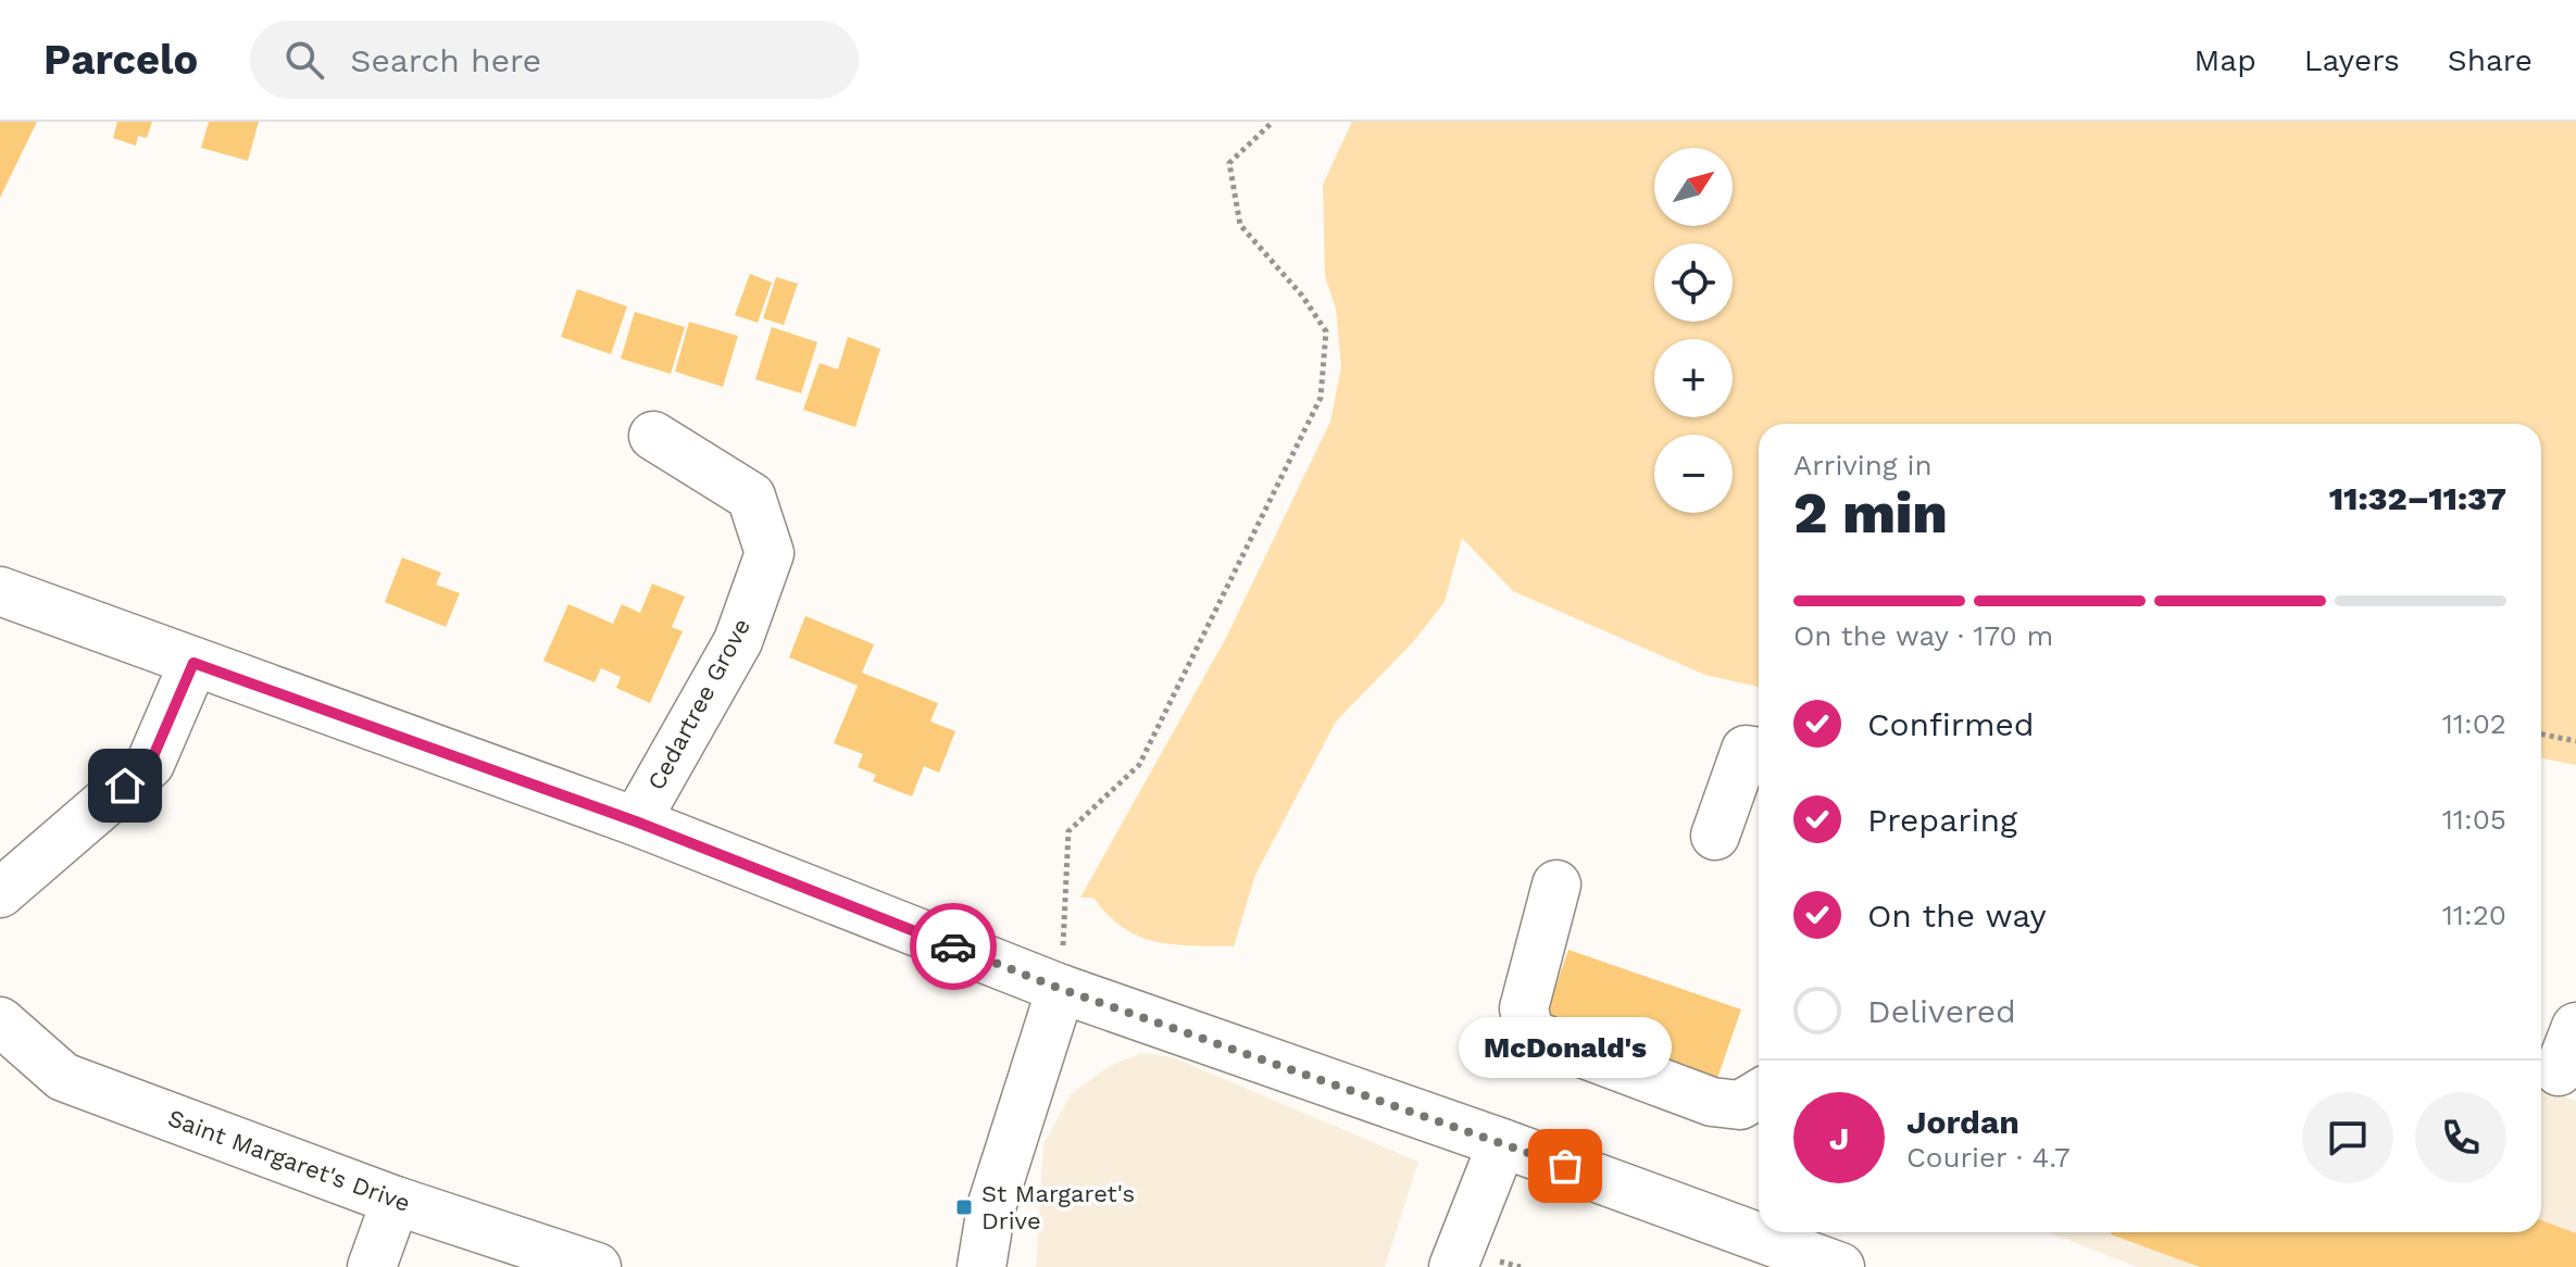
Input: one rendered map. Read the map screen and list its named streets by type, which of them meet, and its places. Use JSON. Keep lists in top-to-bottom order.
{
  "streets": {
    "main road": ["Cedartree Grove", "Saint Margaret's Drive"]
  },
  "places": {
    "other": ["McDonald's"],
    "transit": ["St Margaret's Drive"]
  },
  "north": "top right",
  "page": {
    "header": "Parcelo",
    "search": "Search here",
    "nav": ["Map", "Layers", "Share"],
    "map_buttons": ["+", "−"],
    "heading": ["2 min", "Arriving in", "11:32–11:37"],
    "panel": ["Jordan", "Courier · 4.7"],
    "bar": "On the way · 170 m",
    "list": [
      ["Confirmed", "11:02"],
      ["Preparing", "11:05"],
      ["On the way", "11:20"],
      "Delivered"
    ],
    "bubble": "McDonald's",
    "round": "J"
  }
}
